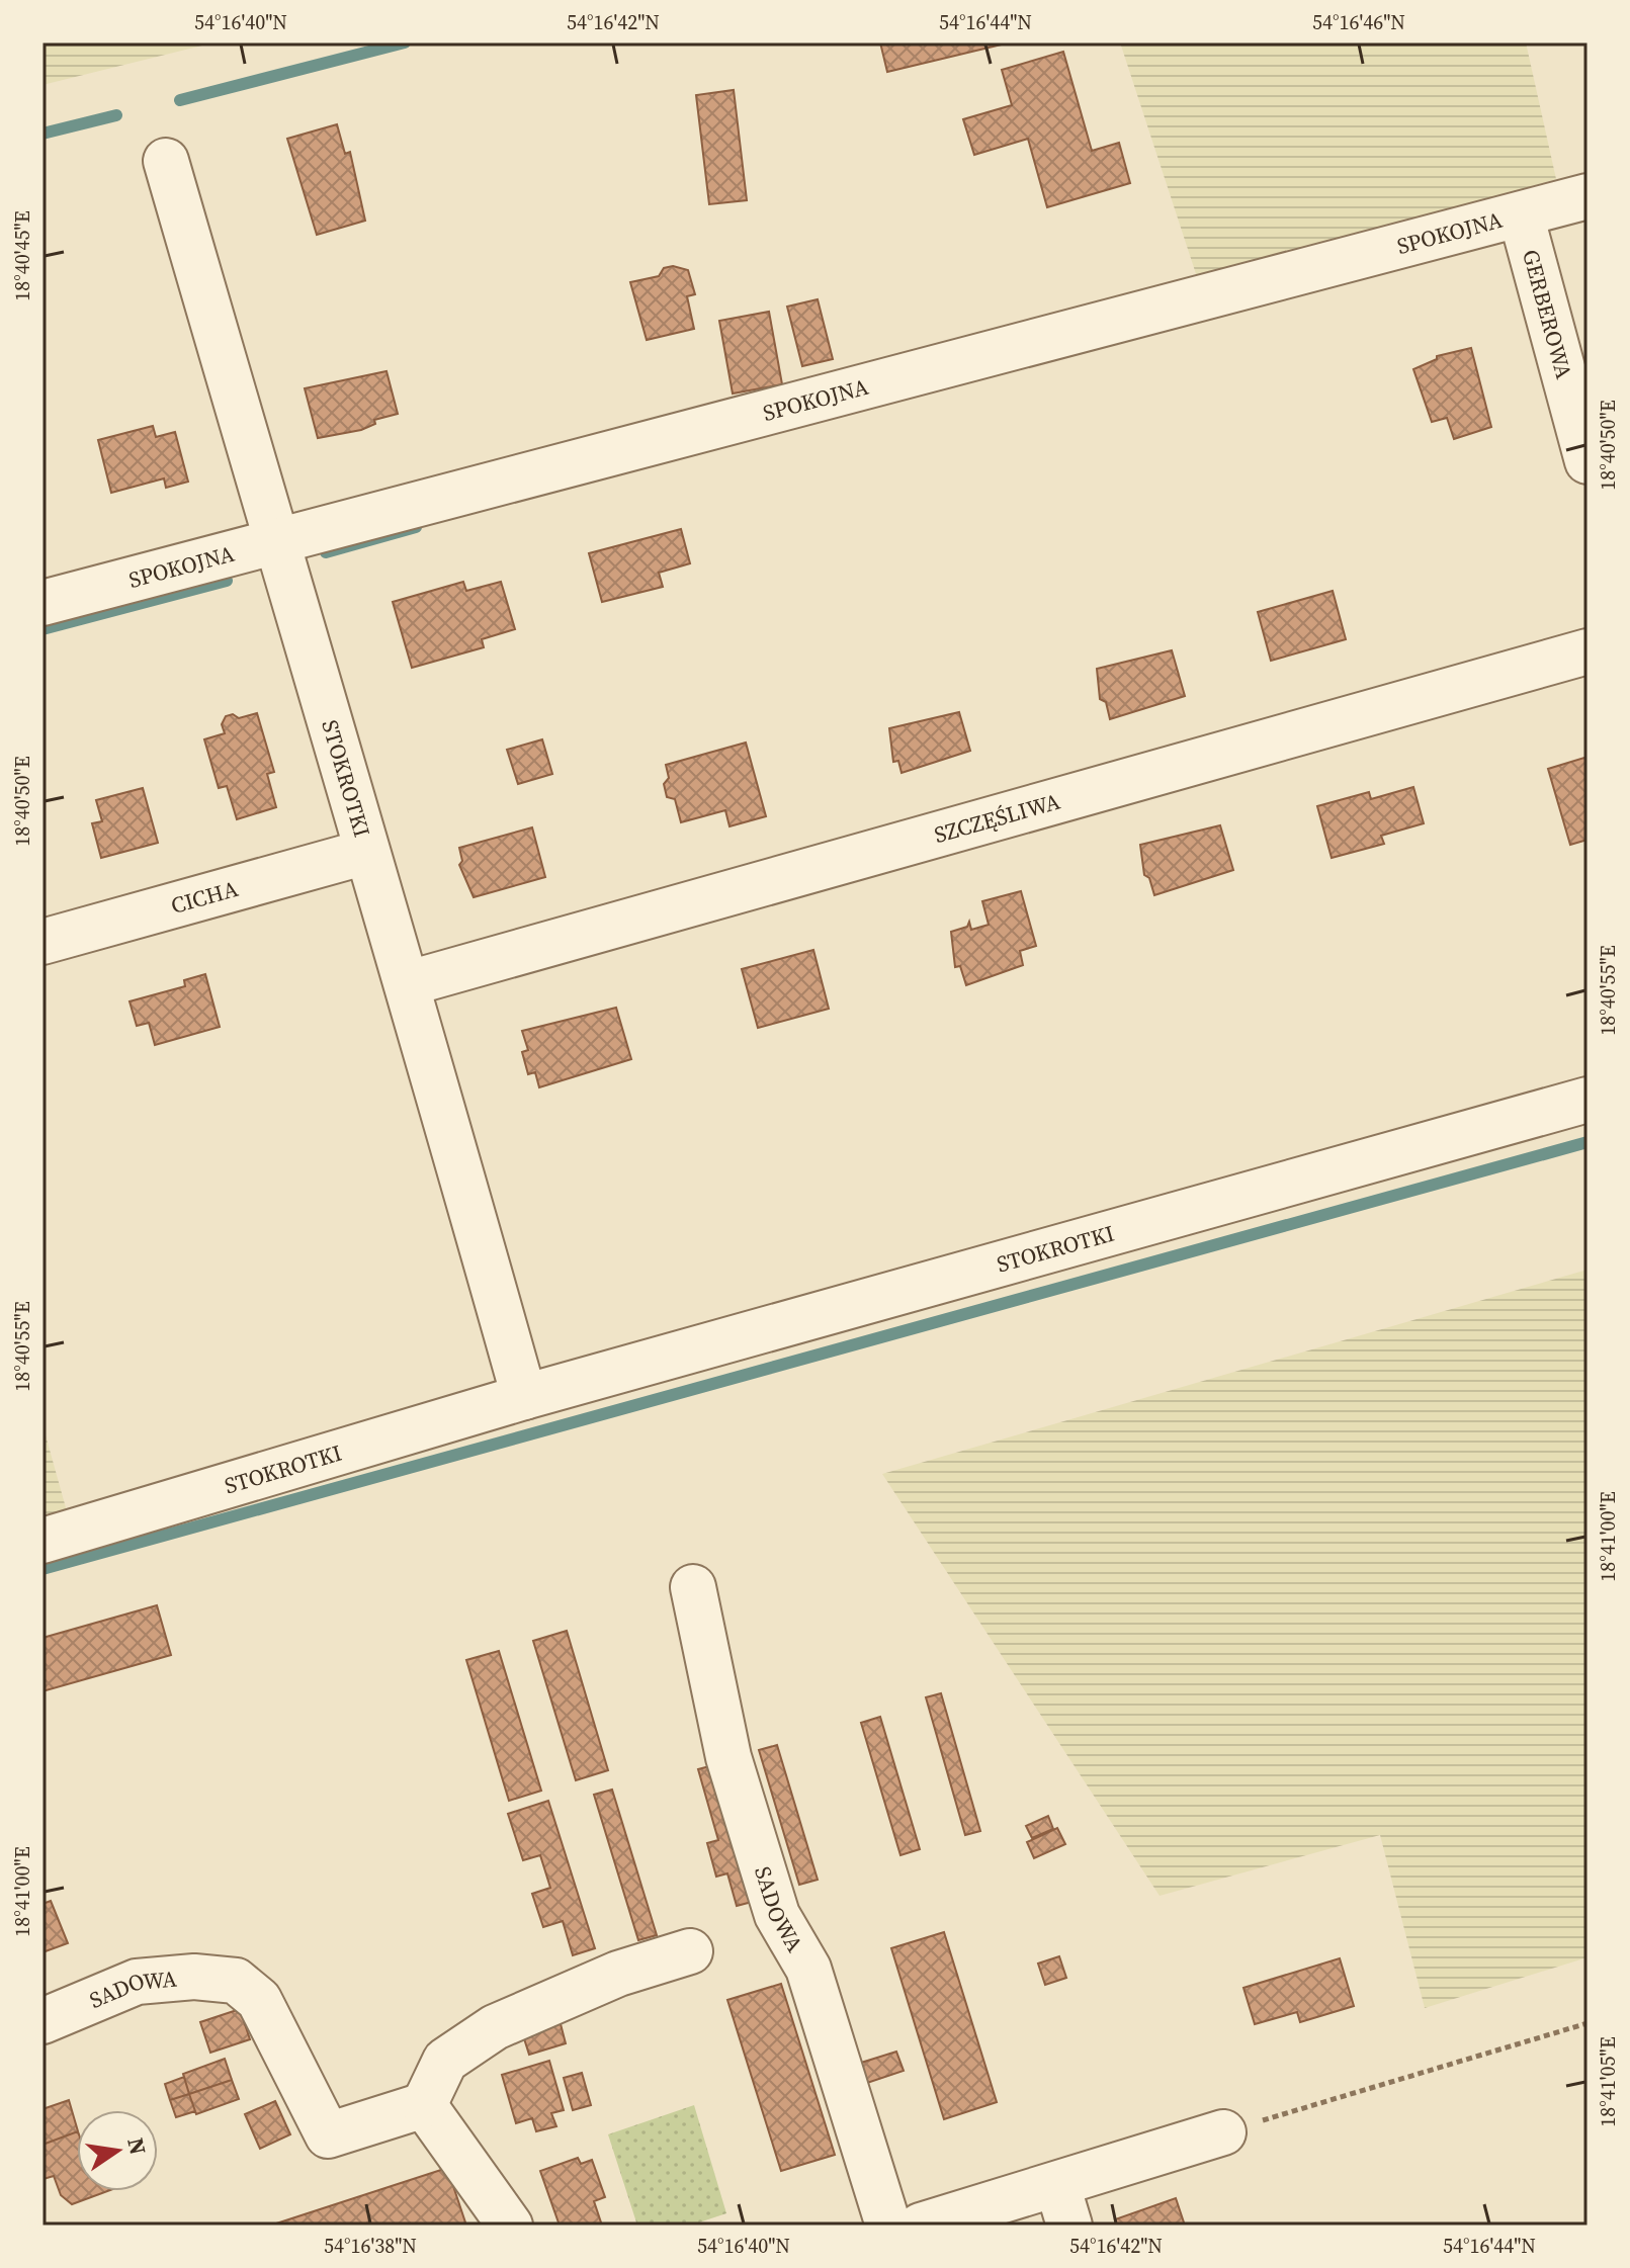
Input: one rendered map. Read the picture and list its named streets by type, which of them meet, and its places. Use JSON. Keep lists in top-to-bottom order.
{
  "streets": {
    "street": [
      "SPOKOJNA",
      "GERBEROWA",
      "STOKROTKI",
      "SZCZĘŚLIWA",
      "CICHA",
      "SADOWA"
    ]
  },
  "crossings": [
    ["SPOKOJNA", "GERBEROWA"],
    ["SPOKOJNA", "STOKROTKI"],
    ["STOKROTKI", "SZCZĘŚLIWA"],
    ["STOKROTKI", "CICHA"]
  ],
  "north": "right",
  "coordinates": [
    "54°16'40\"N",
    "54°16'42\"N",
    "54°16'44\"N",
    "54°16'46\"N",
    "18°40'45\"E",
    "18°40'50\"E",
    "18°40'55\"E",
    "18°41'00\"E",
    "18°41'05\"E",
    "54°16'38\"N"
  ]
}
